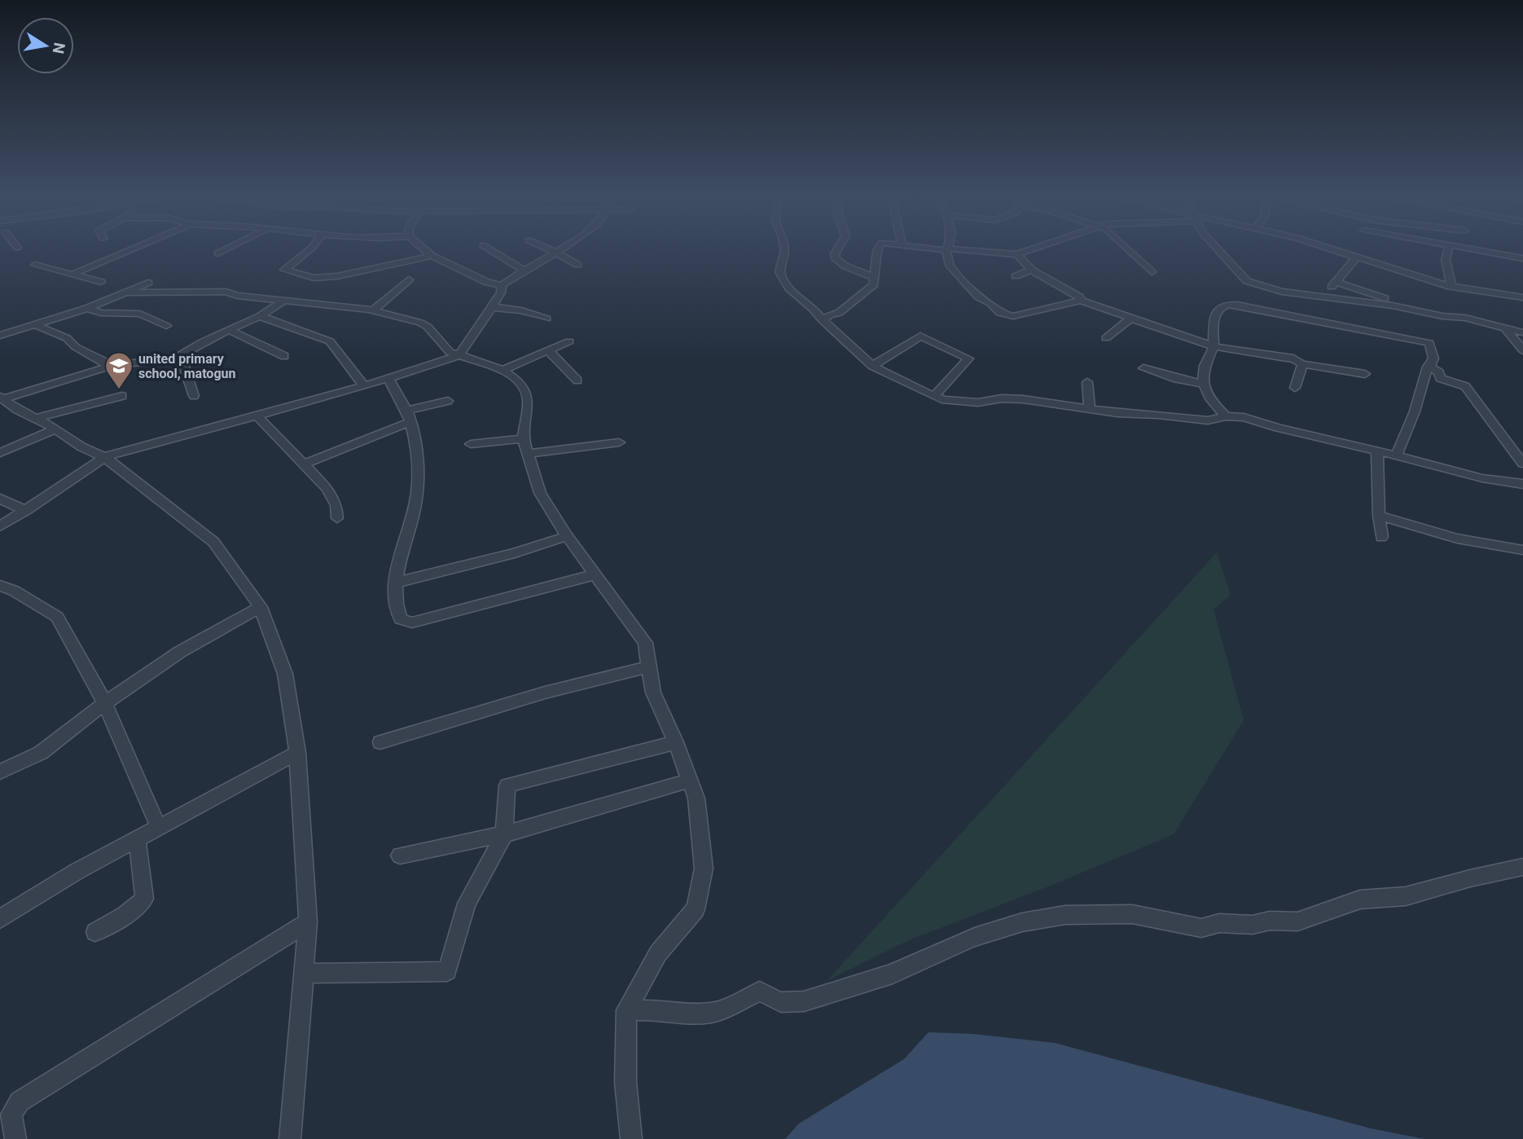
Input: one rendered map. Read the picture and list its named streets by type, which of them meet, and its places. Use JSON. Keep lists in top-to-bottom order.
{
  "places": {
    "school or university": ["united primary school, matogun"]
  },
  "north": "right"
}
